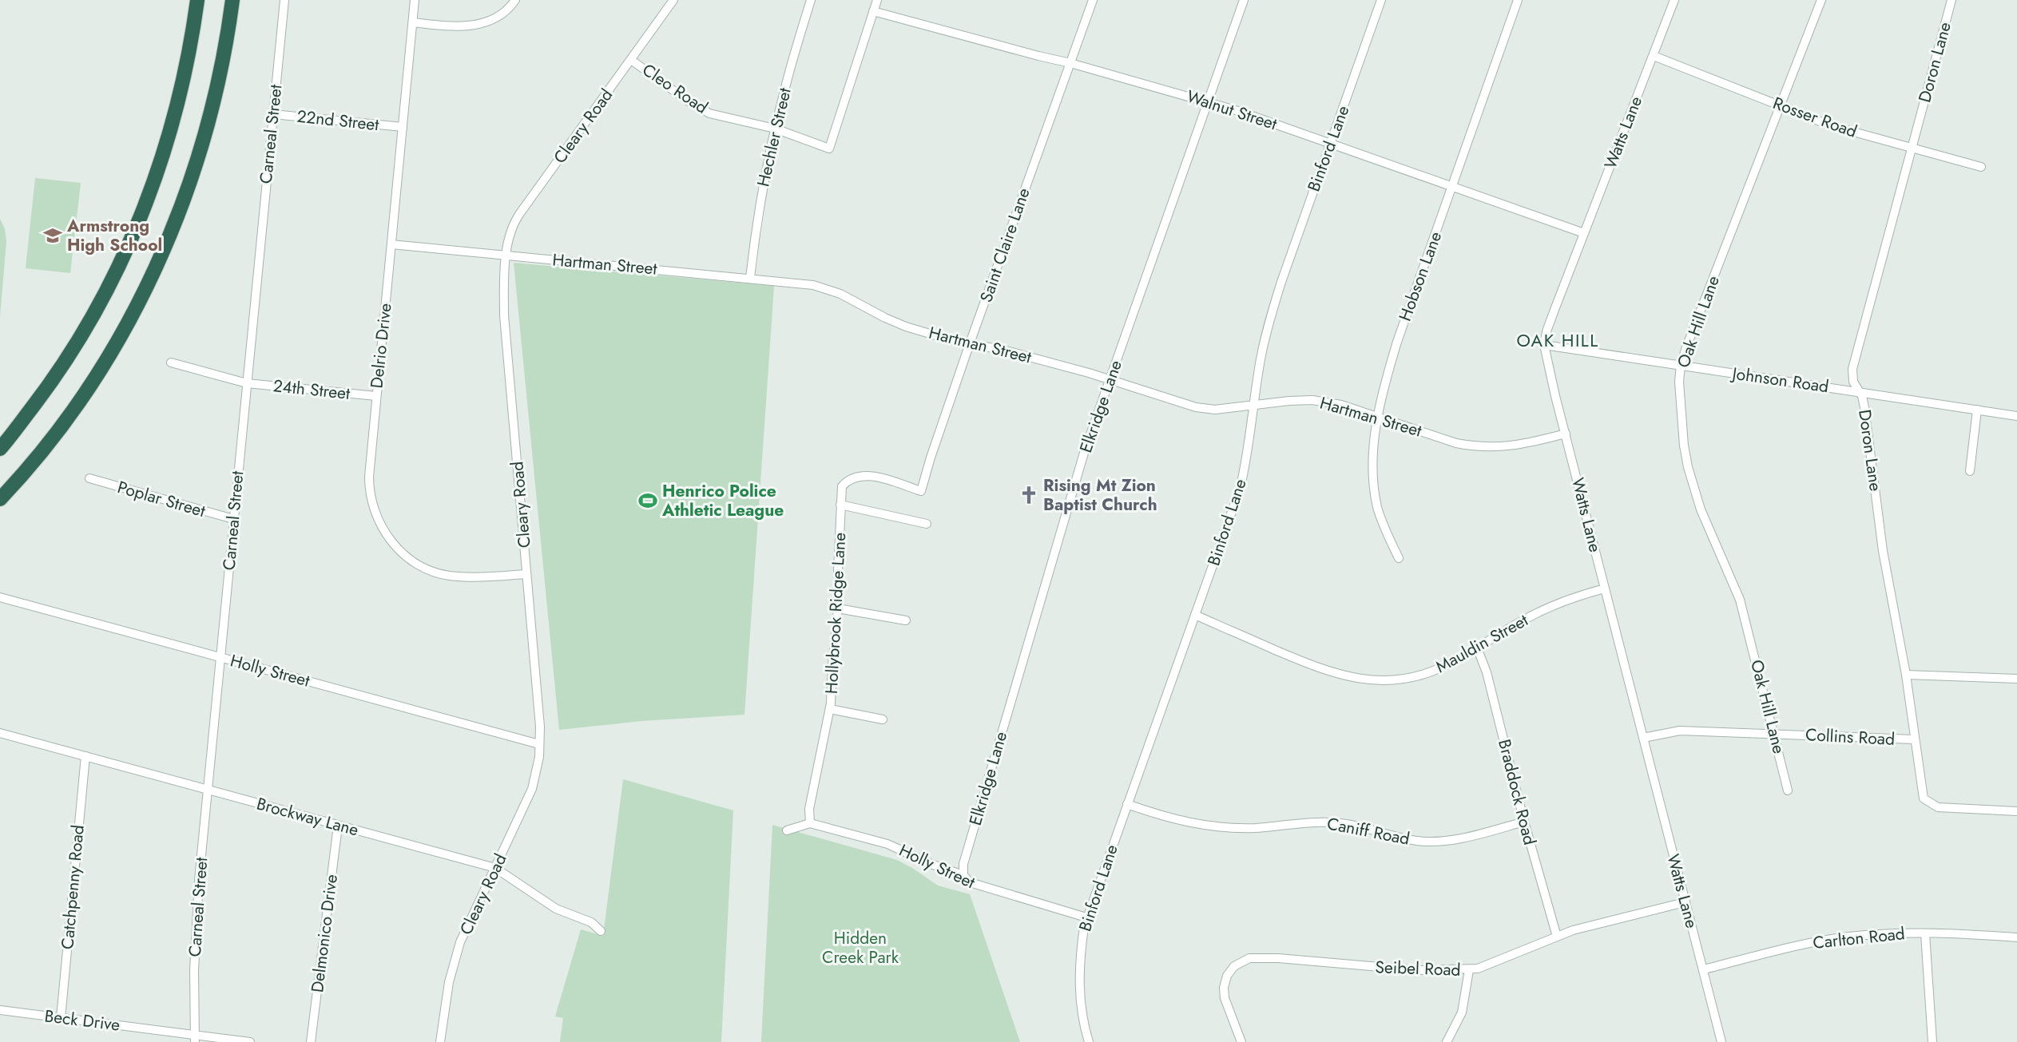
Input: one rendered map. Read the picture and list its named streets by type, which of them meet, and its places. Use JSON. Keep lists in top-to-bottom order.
{
  "streets": {
    "street": [
      "Doron Lane",
      "Cleo Road",
      "Walnut Street",
      "Rosser Road",
      "22nd Street",
      "Cleary Road",
      "Watts Lane",
      "Carneal Street",
      "Hechler Street",
      "Binford Lane",
      "Saint Claire Lane",
      "Hartman Street",
      "Hobson Lane",
      "Oak Hill Lane",
      "Delrio Drive",
      "Johnson Road",
      "24th Street",
      "Elkridge Lane",
      "Poplar Street",
      "Hollybrook Ridge Lane",
      "Mauldin Street",
      "Holly Street",
      "Collins Road",
      "Braddock Road",
      "Brockway Lane",
      "Caniff Road",
      "Catchpenny Road",
      "Delmonico Drive",
      "Carlton Road",
      "Seibel Road",
      "Beck Drive"
    ]
  },
  "crossings": [
    ["Doron Lane", "Rosser Road"],
    ["Doron Lane", "Johnson Road"],
    ["Doron Lane", "Collins Road"],
    ["Cleo Road", "Walnut Street"],
    ["Cleo Road", "Cleary Road"],
    ["Cleo Road", "Hechler Street"],
    ["Walnut Street", "Watts Lane"],
    ["Walnut Street", "Binford Lane"],
    ["Walnut Street", "Saint Claire Lane"],
    ["Walnut Street", "Hobson Lane"],
    ["Walnut Street", "Elkridge Lane"],
    ["Rosser Road", "Watts Lane"],
    ["Rosser Road", "Oak Hill Lane"],
    ["22nd Street", "Carneal Street"],
    ["22nd Street", "Delrio Drive"],
    ["Cleary Road", "Hartman Street"],
    ["Cleary Road", "Delrio Drive"],
    ["Cleary Road", "Holly Street"],
    ["Cleary Road", "Brockway Lane"],
    ["Watts Lane", "Hartman Street"],
    ["Watts Lane", "Johnson Road"],
    ["Watts Lane", "Mauldin Street"],
    ["Watts Lane", "Collins Road"],
    ["Watts Lane", "Carlton Road"],
    ["Watts Lane", "Seibel Road"],
    ["Carneal Street", "24th Street"],
    ["Carneal Street", "Poplar Street"],
    ["Carneal Street", "Holly Street"],
    ["Carneal Street", "Brockway Lane"],
    ["Carneal Street", "Beck Drive"],
    ["Hechler Street", "Hartman Street"],
    ["Binford Lane", "Hartman Street"],
    ["Binford Lane", "Mauldin Street"],
    ["Binford Lane", "Holly Street"],
    ["Binford Lane", "Caniff Road"],
    ["Saint Claire Lane", "Hartman Street"],
    ["Saint Claire Lane", "Hollybrook Ridge Lane"],
    ["Hartman Street", "Hobson Lane"],
    ["Hartman Street", "Delrio Drive"],
    ["Hartman Street", "Elkridge Lane"],
    ["Oak Hill Lane", "Johnson Road"],
    ["Oak Hill Lane", "Collins Road"],
    ["Delrio Drive", "24th Street"],
    ["Elkridge Lane", "Holly Street"],
    ["Hollybrook Ridge Lane", "Holly Street"],
    ["Mauldin Street", "Braddock Road"],
    ["Braddock Road", "Caniff Road"],
    ["Braddock Road", "Seibel Road"],
    ["Brockway Lane", "Catchpenny Road"],
    ["Brockway Lane", "Delmonico Drive"],
    ["Catchpenny Road", "Beck Drive"]
  ],
  "districts": ["OAK HILL"],
  "parks": ["Hidden Creek Park"],
  "places": {
    "school or university": ["Armstrong High School"],
    "church": ["Rising Mt Zion Baptist Church"],
    "sports": ["Henrico Police Athletic League"]
  }
}
